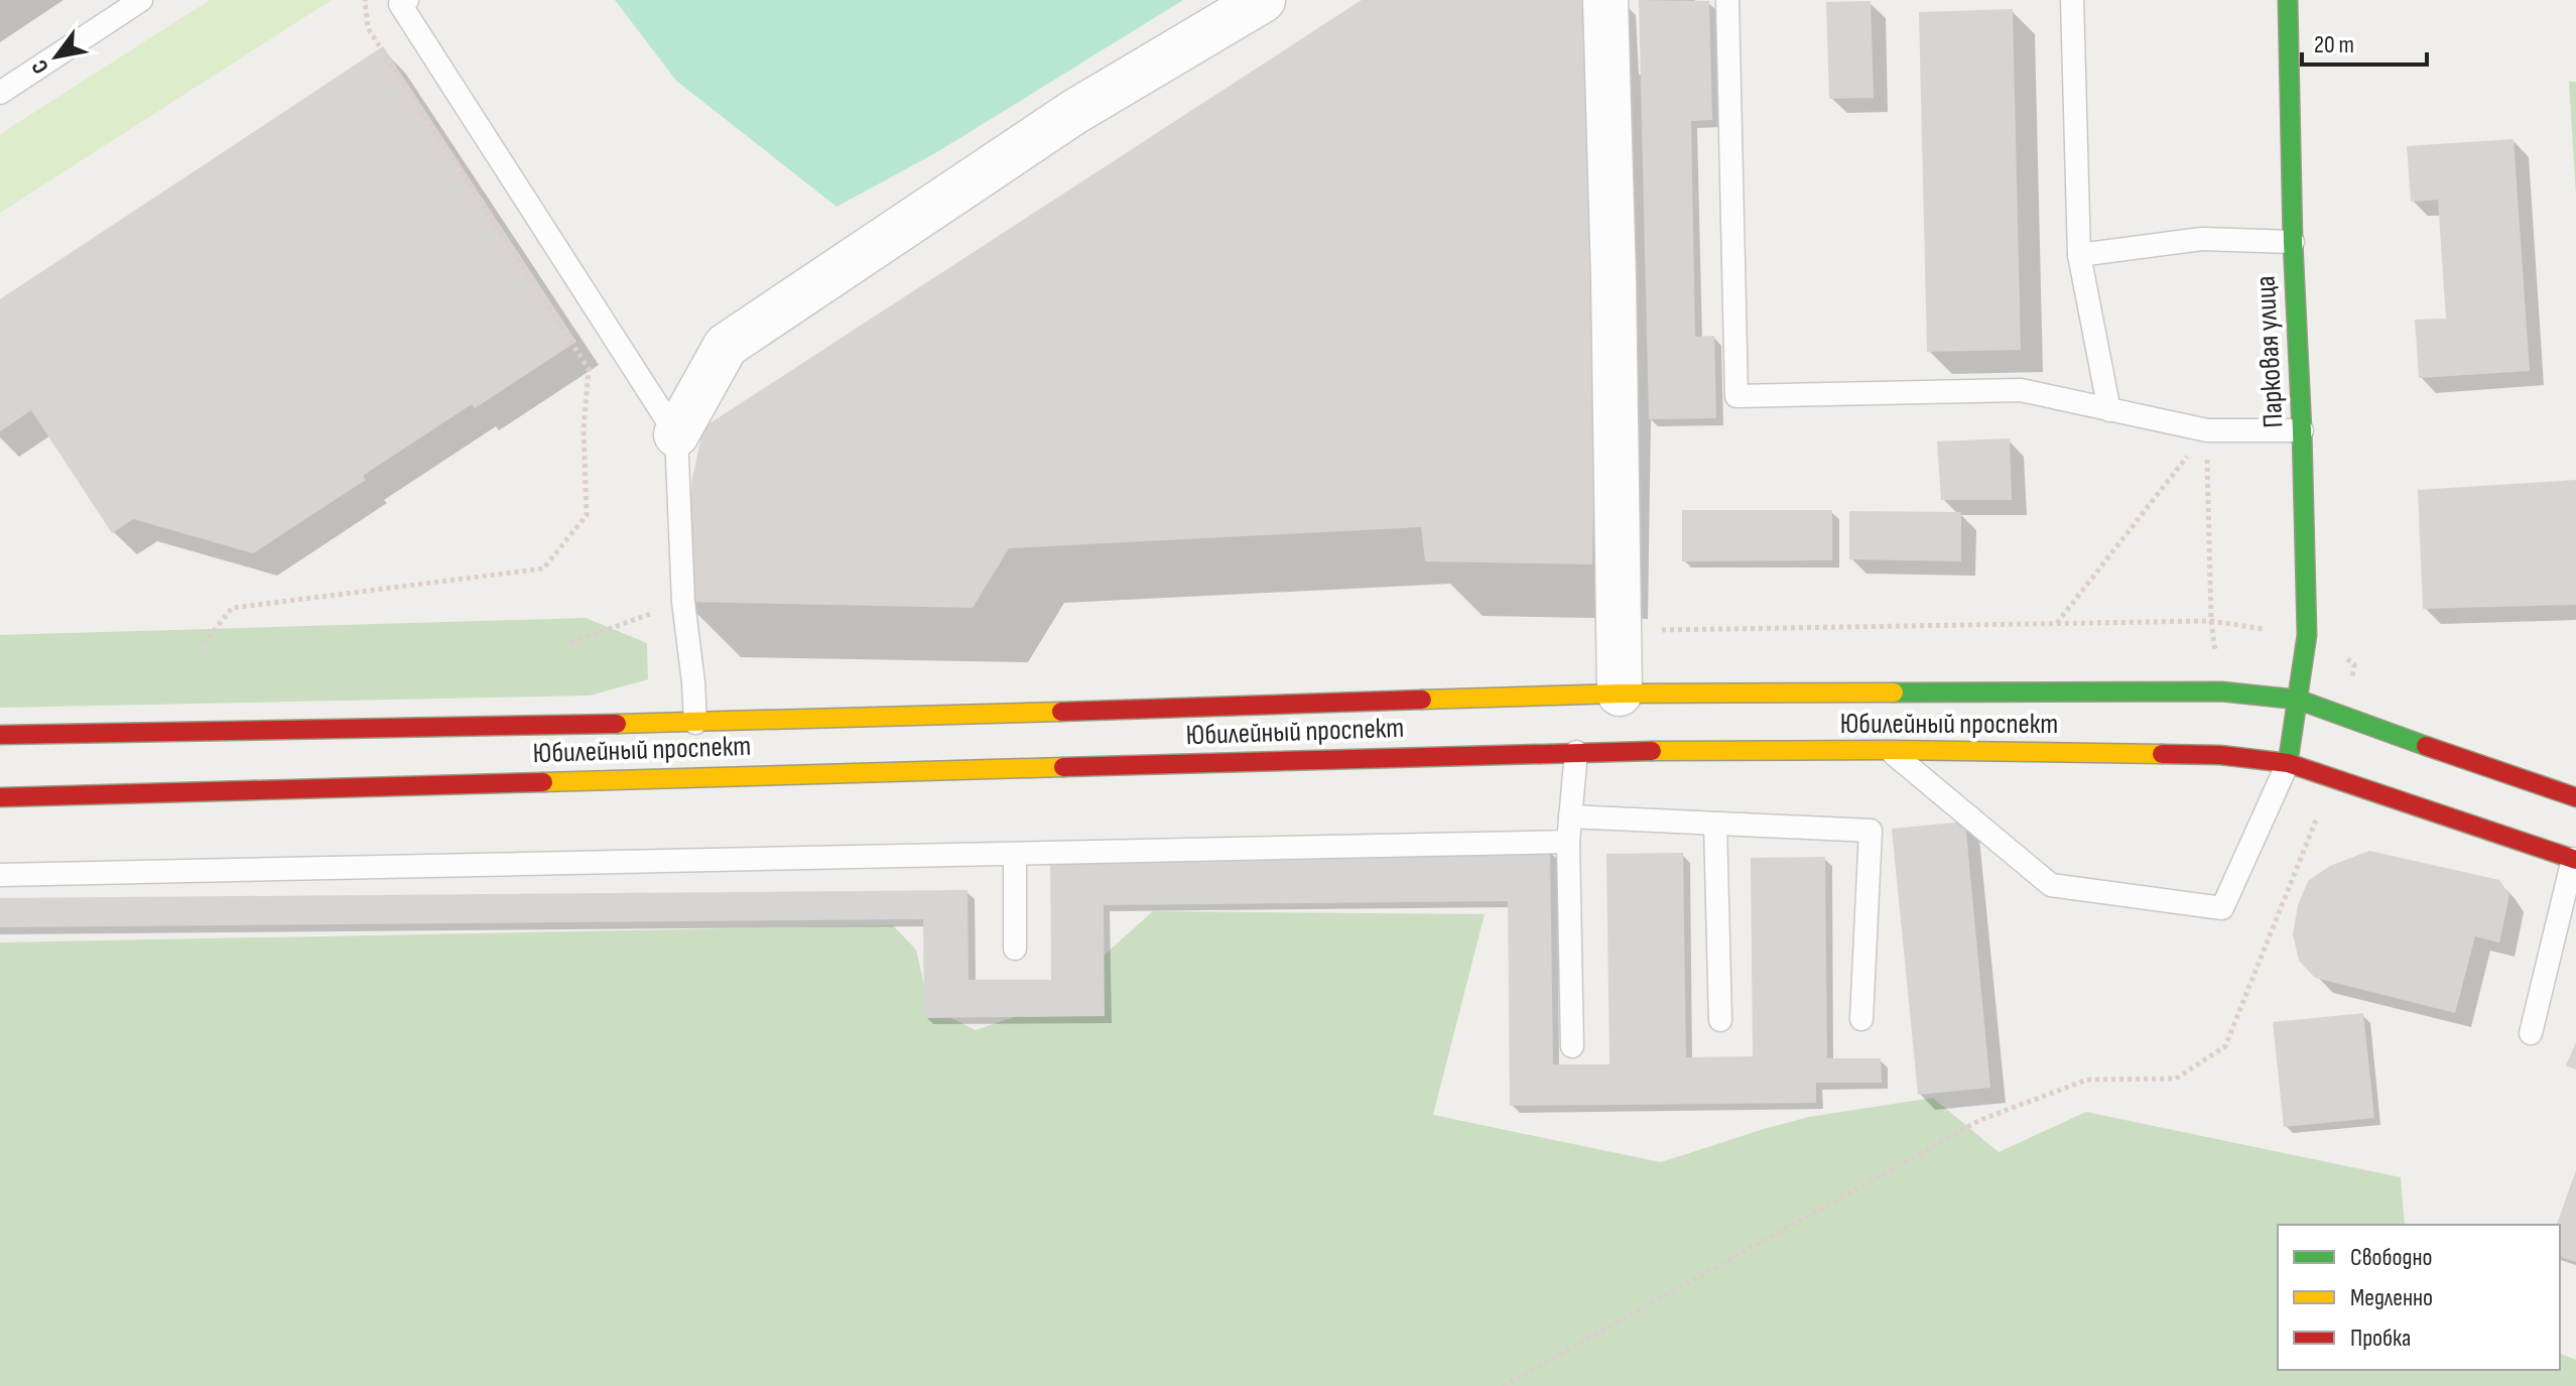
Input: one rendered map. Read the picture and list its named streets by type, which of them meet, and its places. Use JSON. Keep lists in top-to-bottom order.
{
  "streets": {
    "main road": ["Парковая улица", "Юбилейный проспект"]
  },
  "crossings": [
    ["Парковая улица", "Юбилейный проспект"]
  ],
  "legend": ["Свободно", "Медленно", "Пробка"],
  "scale_bar": "20 m",
  "north": "bottom left"
}
